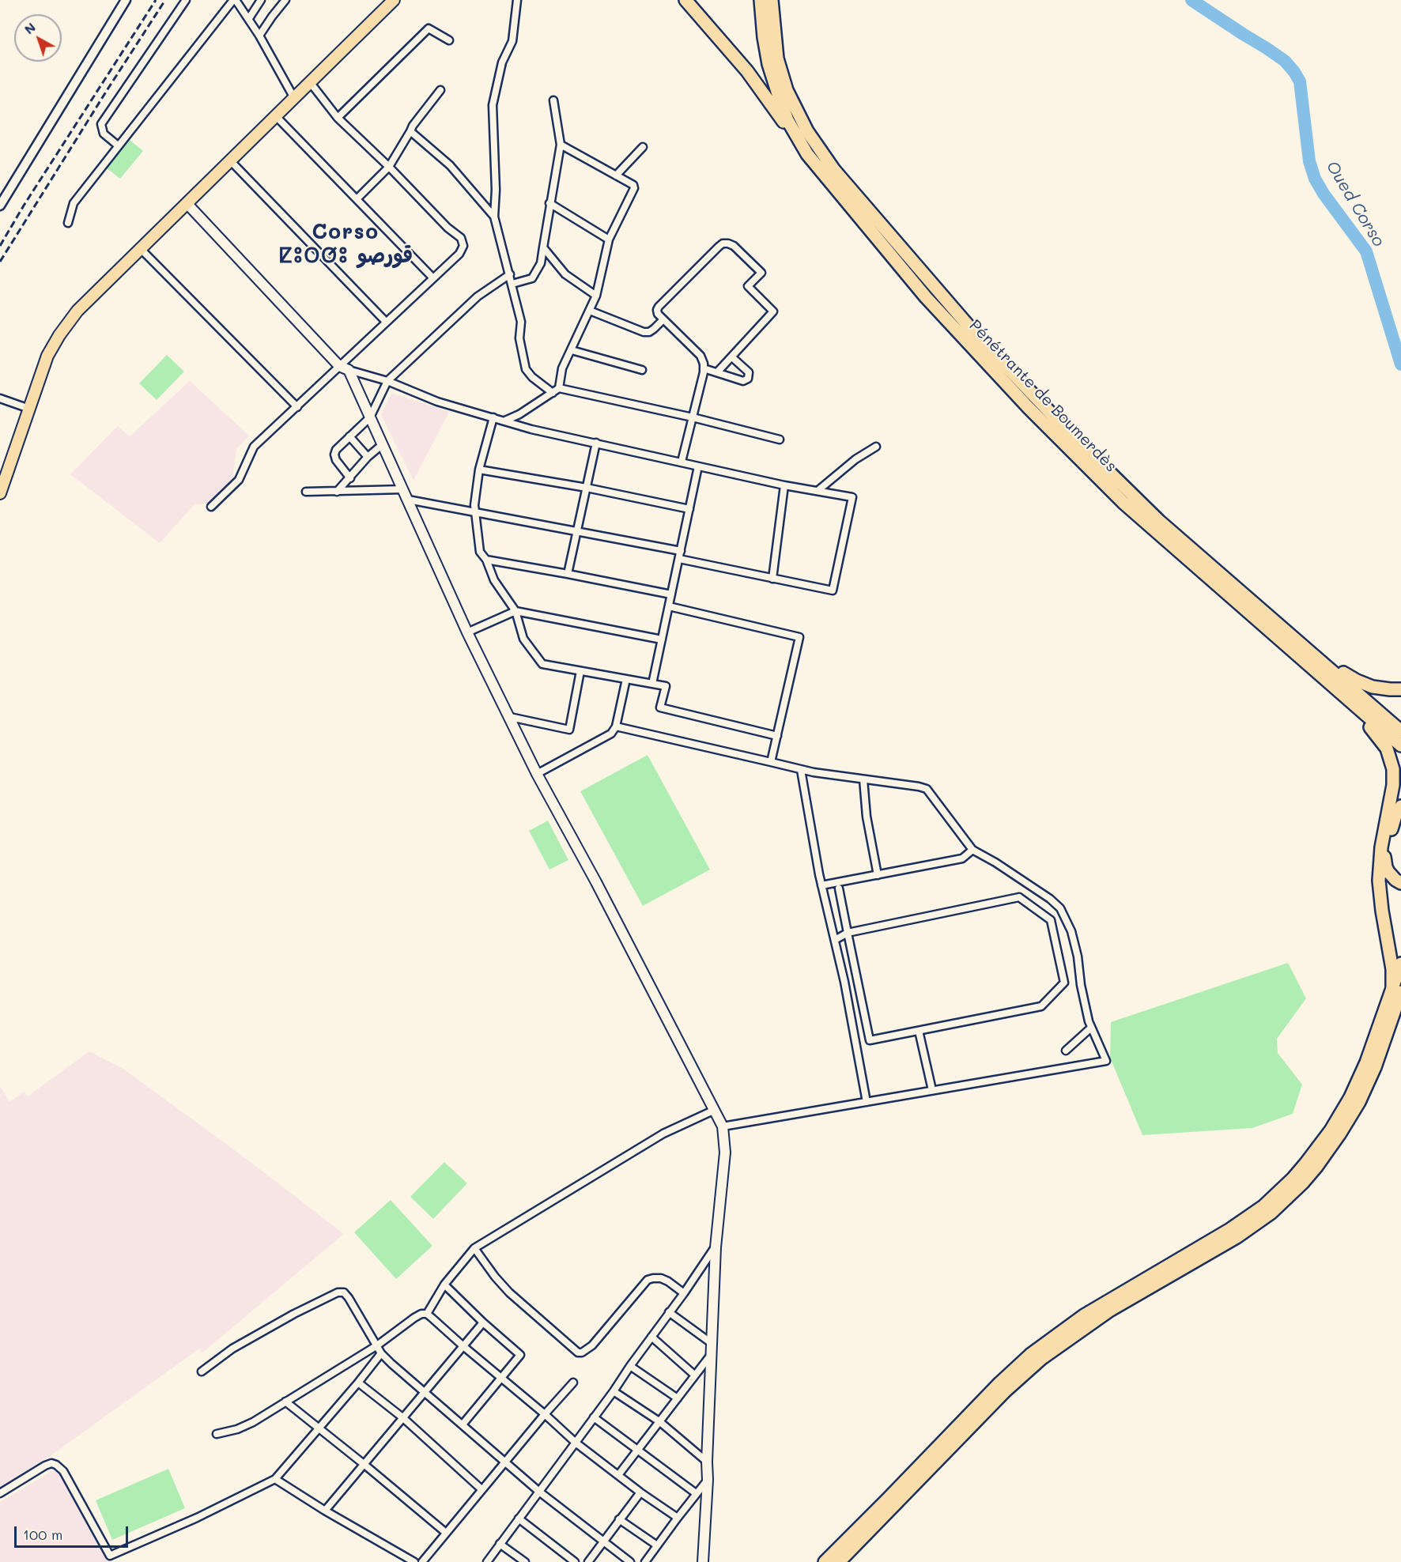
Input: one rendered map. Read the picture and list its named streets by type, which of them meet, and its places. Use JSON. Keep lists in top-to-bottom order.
{
  "streets": {
    "highway": ["Pénétrante de Boumerdès"]
  },
  "districts": ["Corso ⵇⵓⵔⵚⵓ قورصو"],
  "water": ["Oued Corso"],
  "scale_bar": "100 m",
  "north": "top left"
}
